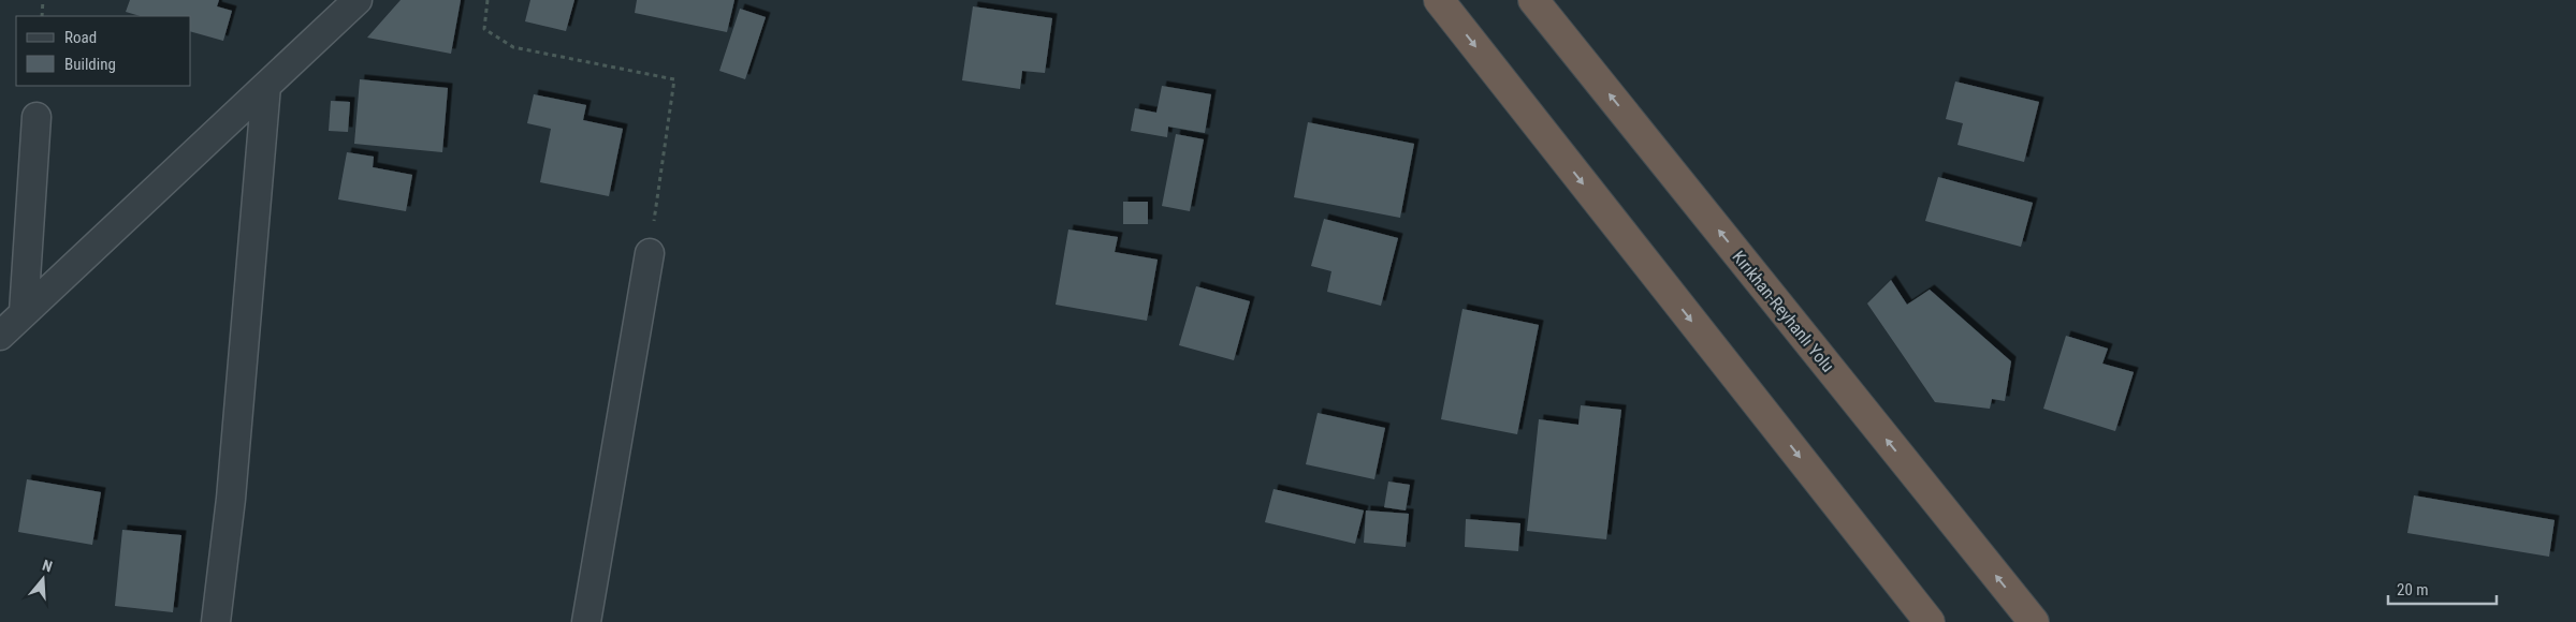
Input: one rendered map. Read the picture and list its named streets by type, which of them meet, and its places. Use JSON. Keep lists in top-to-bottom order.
{
  "streets": {
    "highway": ["Kırıkhan-Reyhanlı Yolu"]
  },
  "legend": ["Road", "Building"],
  "scale_bar": "20 m",
  "north": "top"
}
